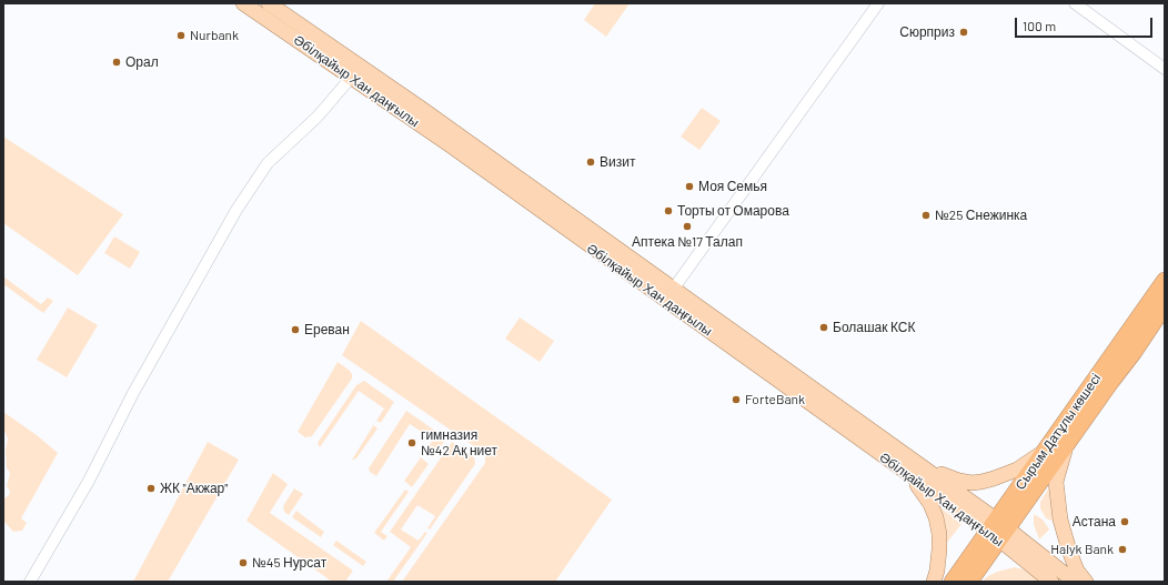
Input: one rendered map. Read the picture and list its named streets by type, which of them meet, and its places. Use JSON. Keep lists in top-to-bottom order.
{
  "streets": {
    "highway": ["Сырым Датұлы көшесі"],
    "main road": ["Әбілқайыр Хан даңғылы"]
  },
  "crossings": [
    ["Әбілқайыр Хан даңғылы", "Сырым Датұлы көшесі"]
  ],
  "places": [
    "Сюрприз",
    "Nurbank",
    "Орал",
    "Визит",
    "Моя Семья",
    "Торты от Омарова",
    "№25 Снежинка",
    "Аптека №17 Талап",
    "Болашак КСК",
    "Ереван",
    "ForteBank",
    "гимназия №42 Ақ ниет",
    "ЖК \"Акжар\"",
    "Астана",
    "Halyk Bank",
    "№45 Нурсат"
  ],
  "scale_bar": "100 m"
}
